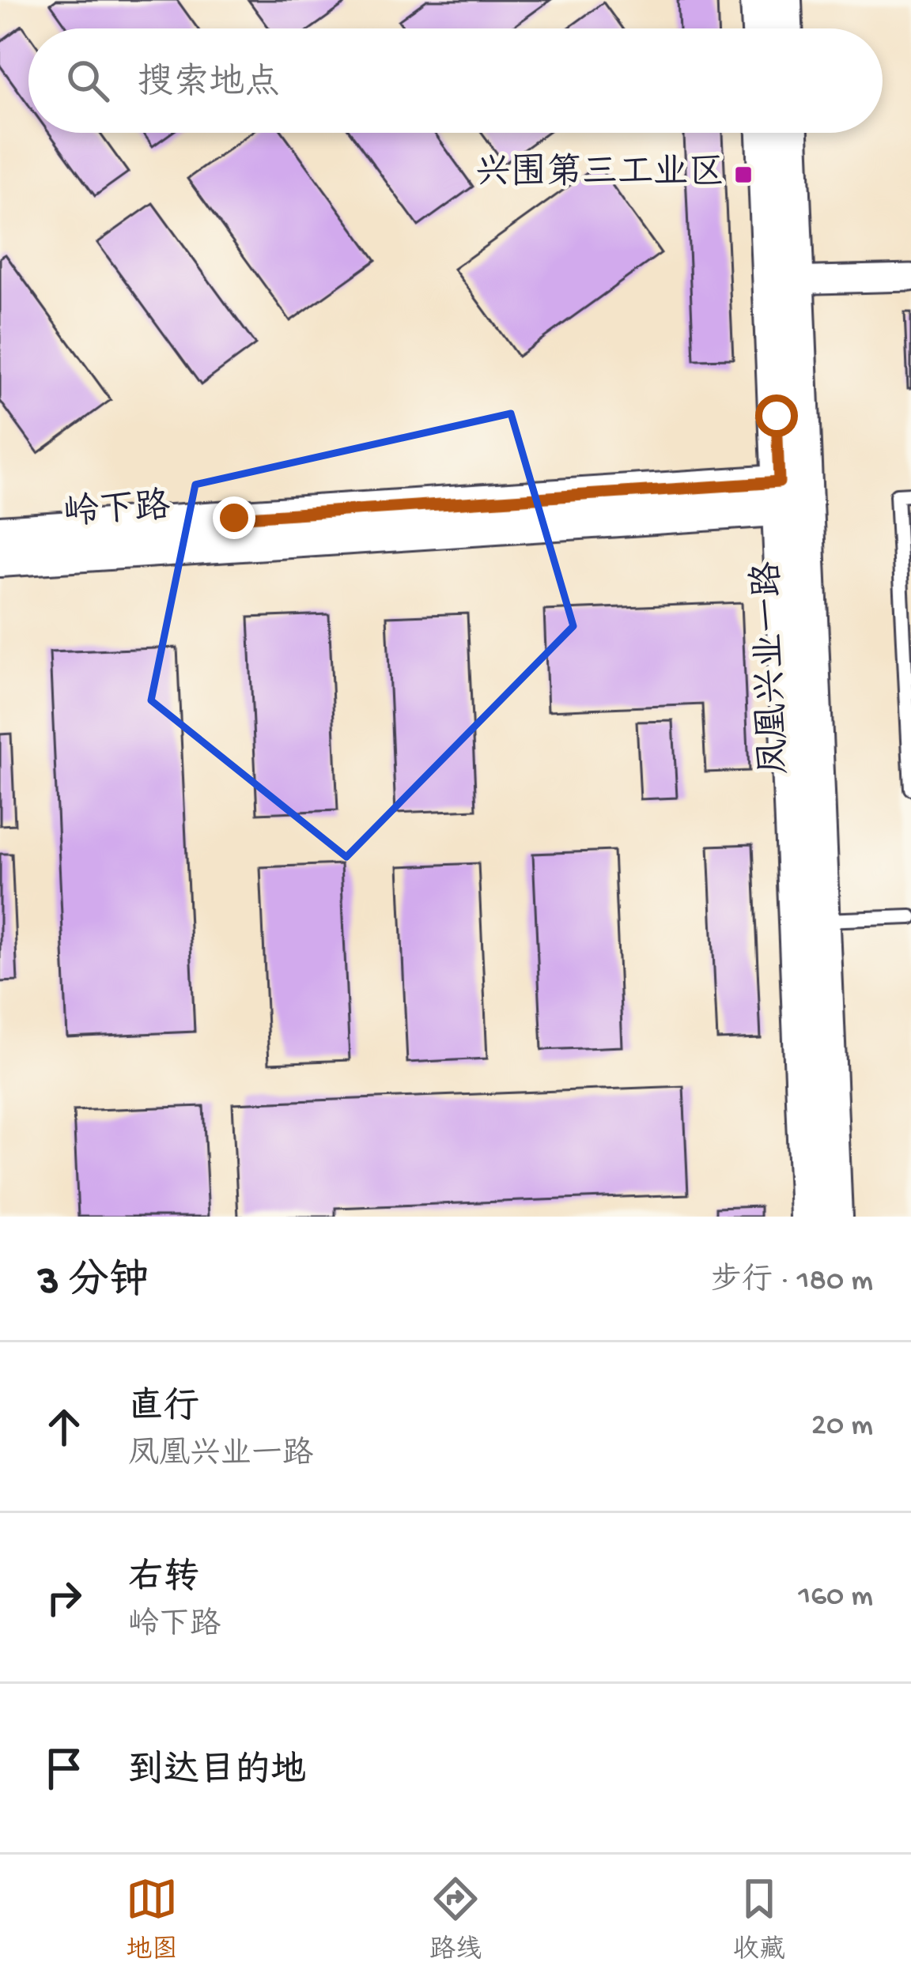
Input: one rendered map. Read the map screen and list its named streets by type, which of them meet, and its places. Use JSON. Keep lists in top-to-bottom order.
{
  "streets": {
    "street": ["岭下路", "凤凰兴业一路"]
  },
  "crossings": [
    ["岭下路", "凤凰兴业一路"]
  ],
  "places": {
    "transit": ["兴围第三工业区"]
  },
  "page": {
    "search": "搜索地点",
    "heading": ["3 分钟", "步行 · 180 m"],
    "list": [
      ["直行", "凤凰兴业一路", "20 m"],
      ["右转", "岭下路", "160 m"],
      "到达目的地"
    ],
    "nav": ["地图", "路线", "收藏"]
  }
}
